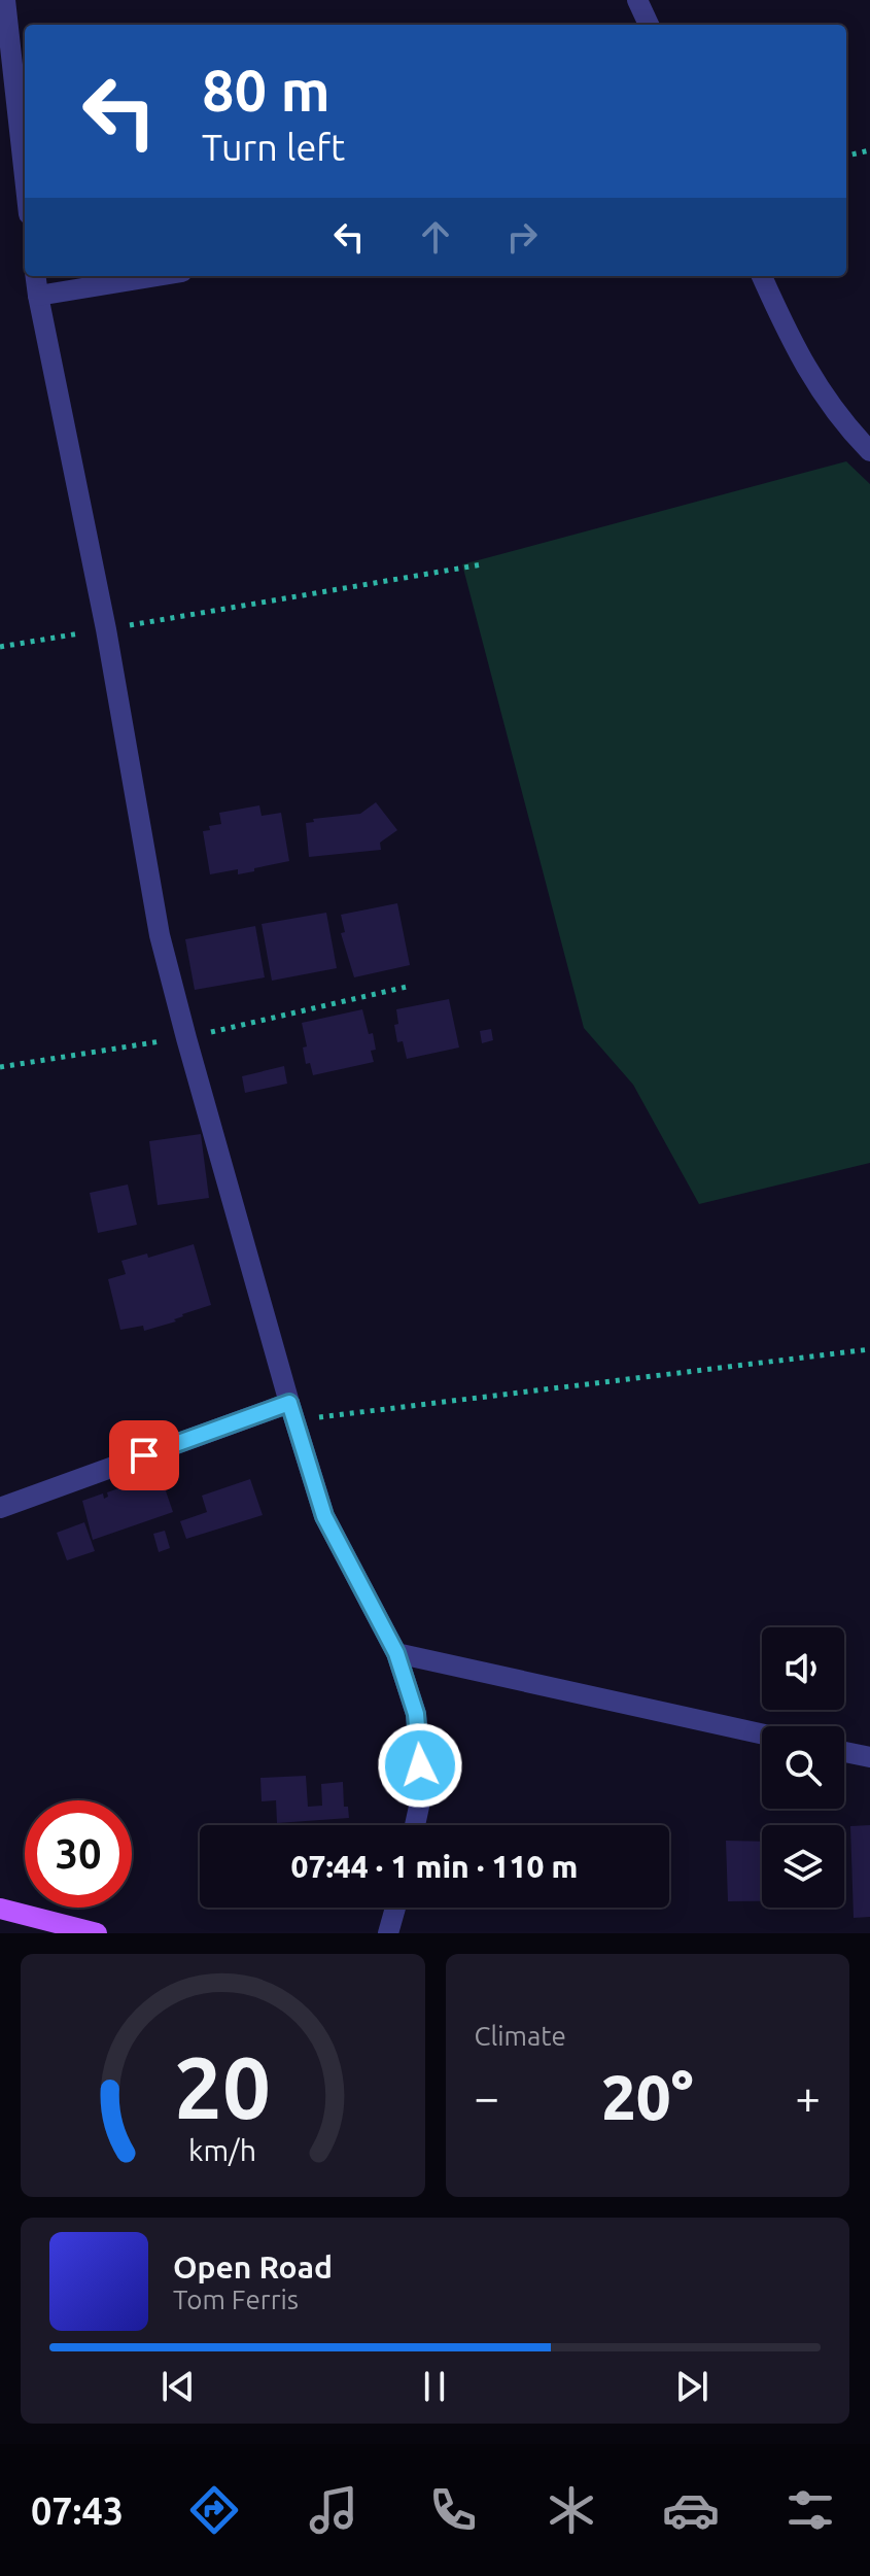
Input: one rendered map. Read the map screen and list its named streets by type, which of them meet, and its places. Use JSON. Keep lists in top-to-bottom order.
{
  "page": {
    "turn": ["80 m", "Turn left"],
    "limit": "30",
    "trip": "07:44 · 1 min · 110 m",
    "tile": "Climate",
    "heat": ["−", "20°", "+"],
    "song": ["Open Road", "Tom Ferris"],
    "tabs": "07:43",
    "gauge": ["20", "km/h"]
  }
}
